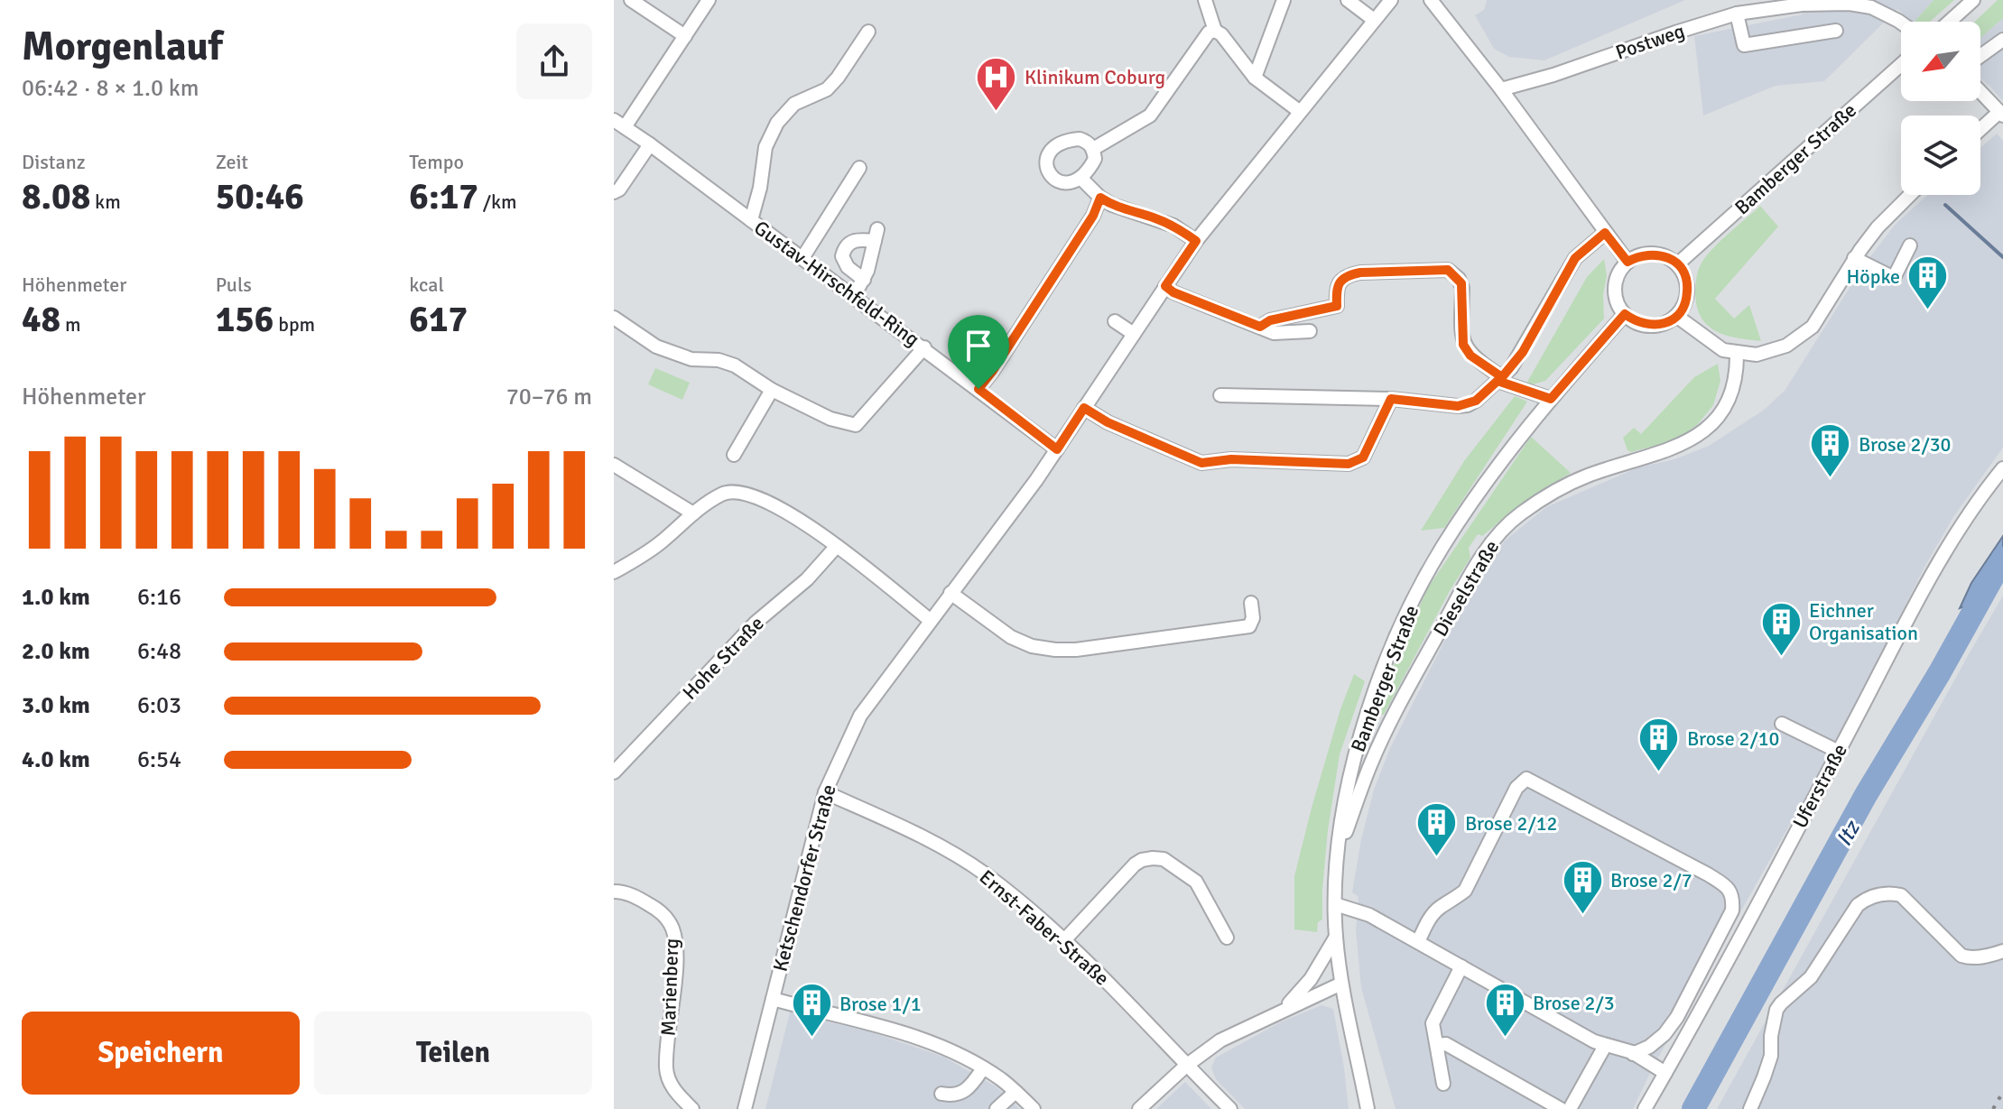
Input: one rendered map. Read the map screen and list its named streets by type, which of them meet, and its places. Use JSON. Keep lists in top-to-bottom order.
{
  "streets": {
    "street": [
      "Postweg",
      "Bamberger Straße",
      "Gustav-Hirschfeld-Ring",
      "Dieselstraße",
      "Hohe Straße",
      "Uferstraße",
      "Ketschendorfer Straße",
      "Ernst-Faber-Straße",
      "Marienberg"
    ]
  },
  "crossings": [
    ["Bamberger Straße", "Dieselstraße"],
    ["Gustav-Hirschfeld-Ring", "Ketschendorfer Straße"],
    ["Ketschendorfer Straße", "Ernst-Faber-Straße"]
  ],
  "water": ["Itz"],
  "places": {
    "hospital": ["Klinikum Coburg"],
    "building": [
      "Höpke",
      "Brose 2/30",
      "Eichner Organisation",
      "Brose 2/10",
      "Brose 2/12",
      "Brose 2/7",
      "Brose 2/3",
      "Brose 1/1"
    ]
  },
  "north": "bottom left",
  "page": {
    "heading": ["Morgenlauf", "06:42 · 8 × 1.0 km"],
    "stats": [
      ["Distanz", "8.08 km"],
      ["Zeit", "50:46"],
      ["Tempo", "6:17 /km"],
      ["Höhenmeter", "48 m"],
      ["Puls", "156 bpm"],
      ["kcal", "617"]
    ],
    "chart": ["Höhenmeter", "70–76 m"],
    "list": [
      {
        "name": "1.0 km",
        "note": "6:16"
      },
      {
        "name": "2.0 km",
        "note": "6:48"
      },
      {
        "name": "3.0 km",
        "note": "6:03"
      },
      {
        "name": "4.0 km",
        "note": "6:54"
      }
    ],
    "buttons": ["Speichern", "Teilen"]
  }
}
